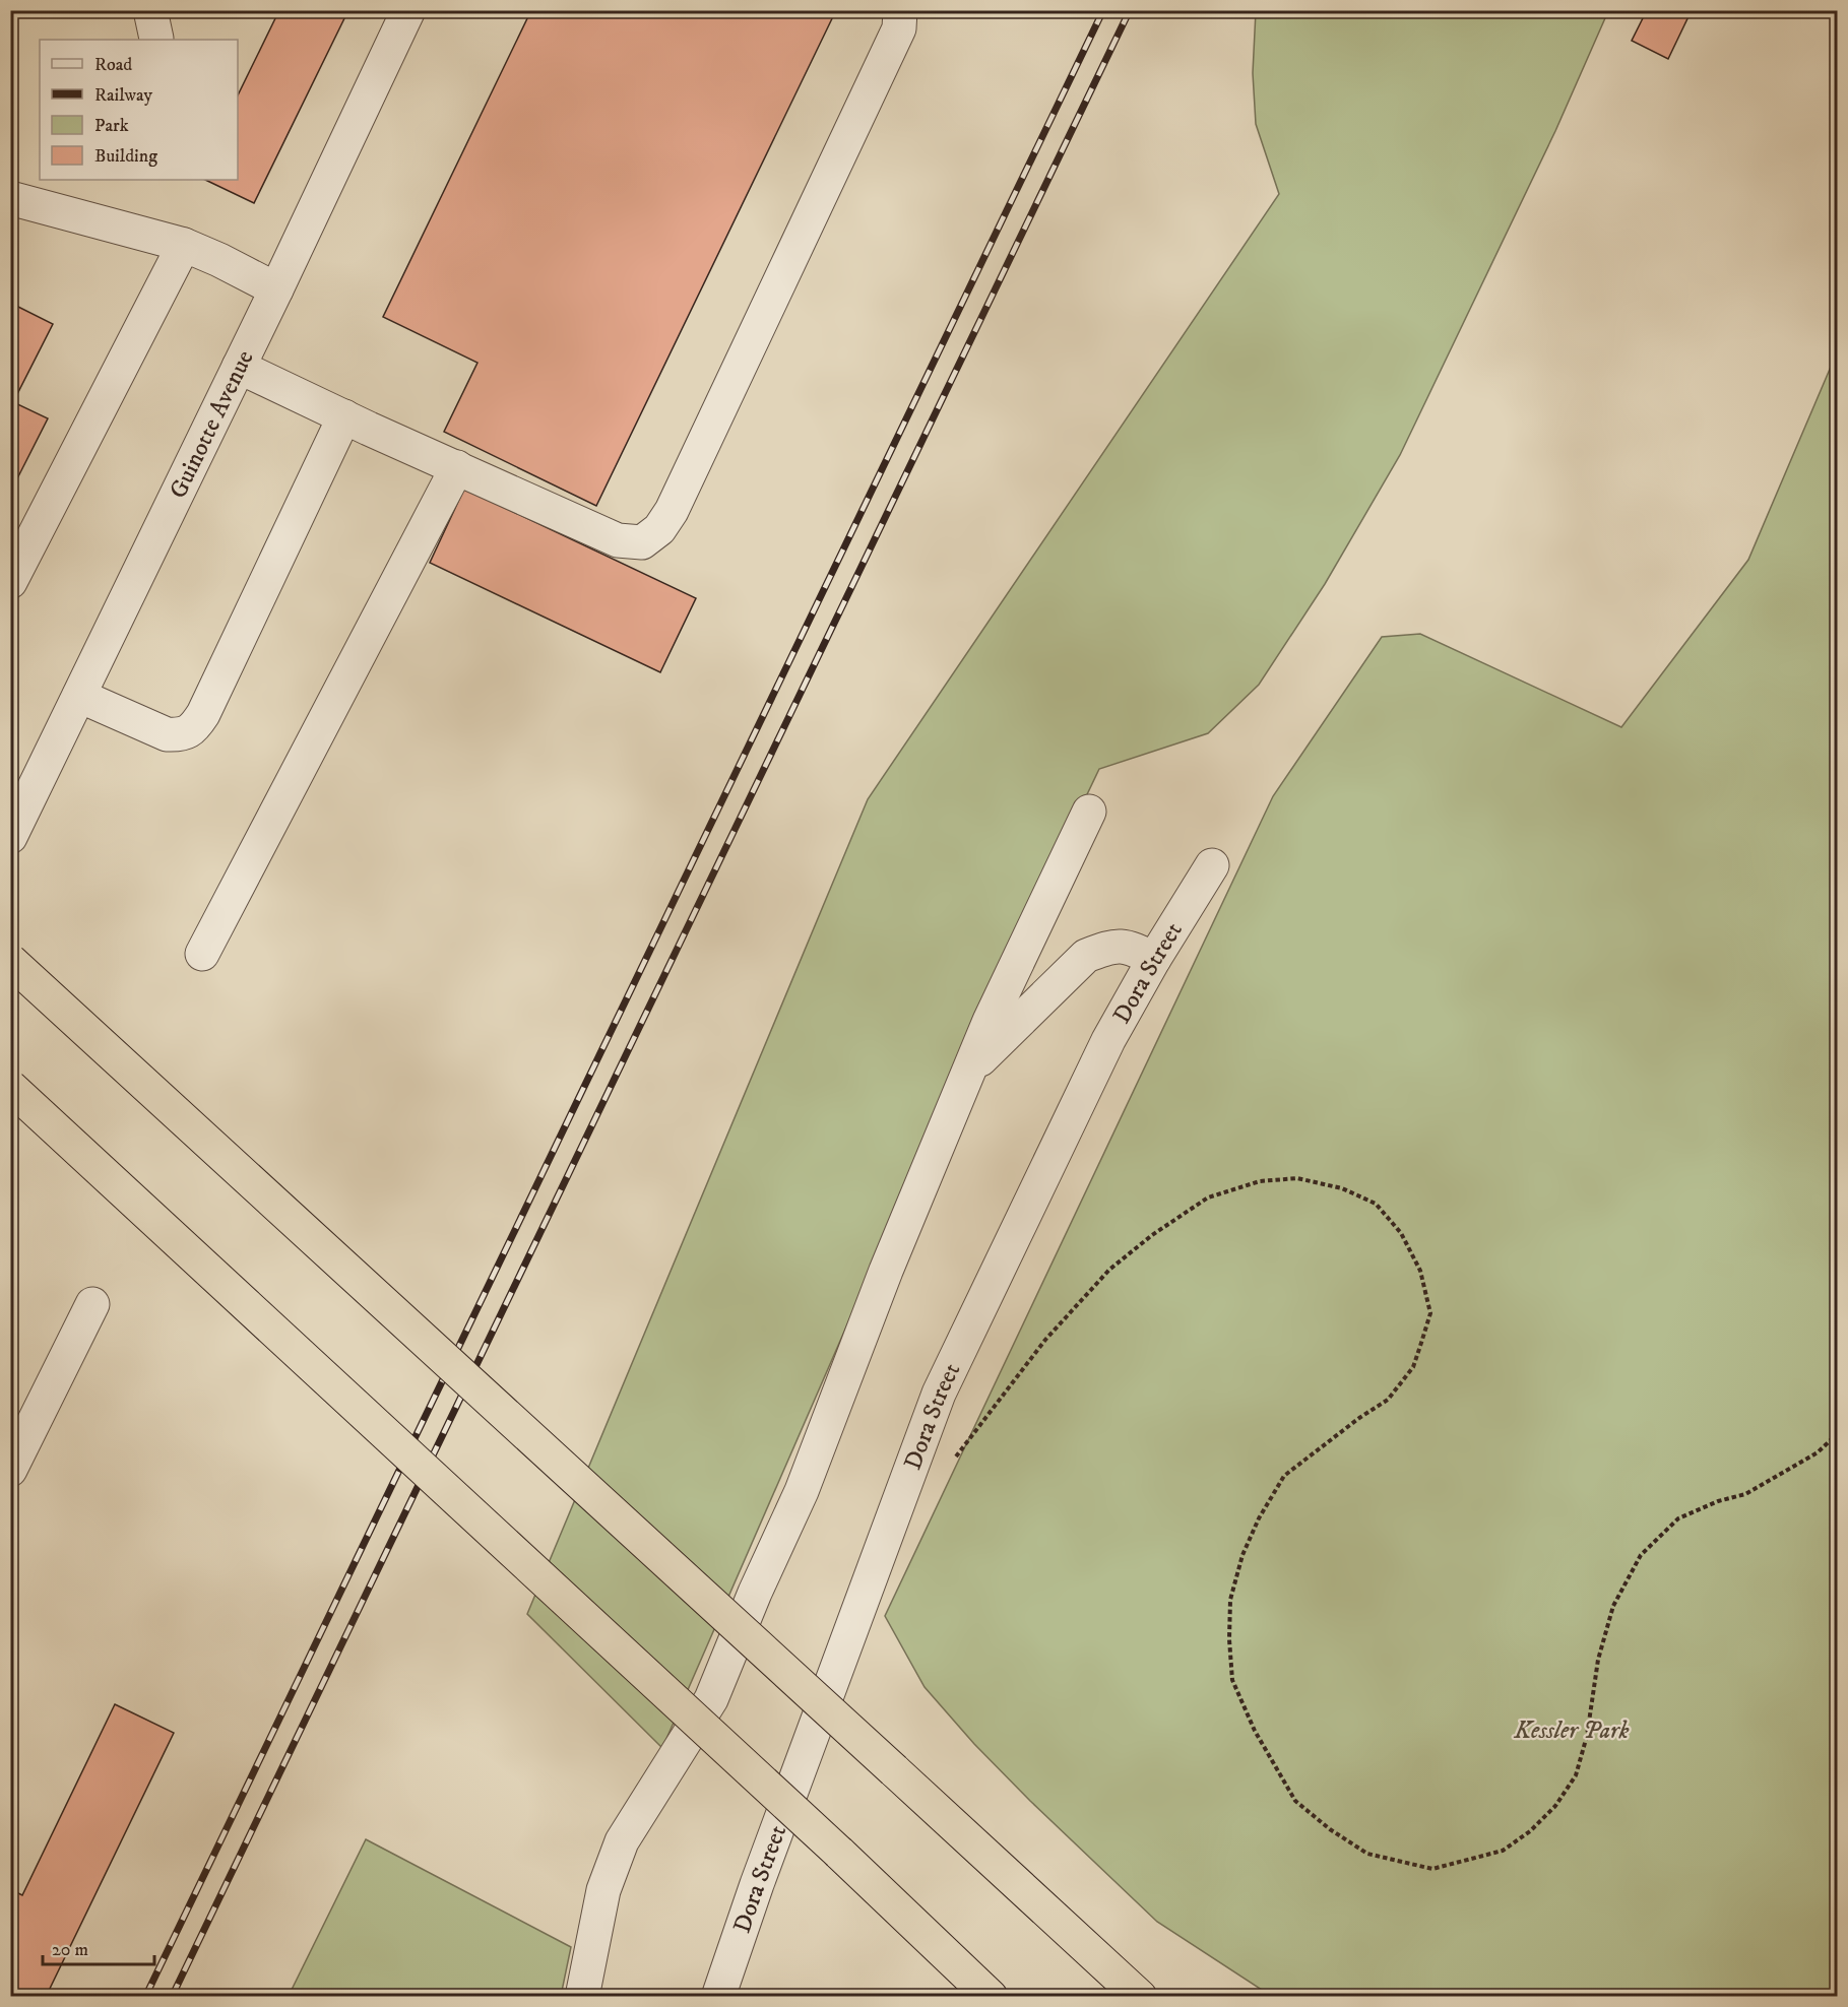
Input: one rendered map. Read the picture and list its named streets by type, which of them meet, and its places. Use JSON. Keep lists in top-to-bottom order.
{
  "streets": {
    "street": ["Guinotte Avenue", "Dora Street"]
  },
  "parks": ["Kessler Park"],
  "legend": [
    "Road",
    "Railway",
    "Park",
    "Building"
  ],
  "scale_bar": "20 m"
}
